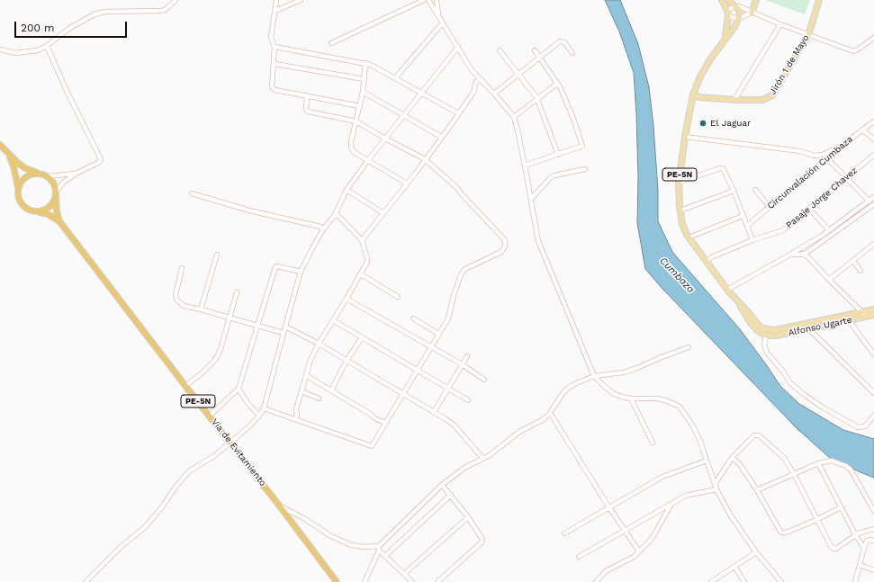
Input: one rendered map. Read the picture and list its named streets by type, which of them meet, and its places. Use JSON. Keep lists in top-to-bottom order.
{
  "streets": {
    "highway": ["PE-5N", "Vía de Evitamiento"],
    "main road": ["Jirón 1 de Mayo", "Alfonso Ugarte"],
    "street": ["Circunvalación Cumbaza", "Pasaje Jorge Chavez"]
  },
  "crossings": [
    ["Jirón 1 de Mayo", "PE-5N"],
    ["PE-5N", "Pasaje Jorge Chavez"],
    ["PE-5N", "Alfonso Ugarte"]
  ],
  "water": ["Cumbaza"],
  "places": ["El Jaguar"],
  "scale_bar": "200 m"
}
